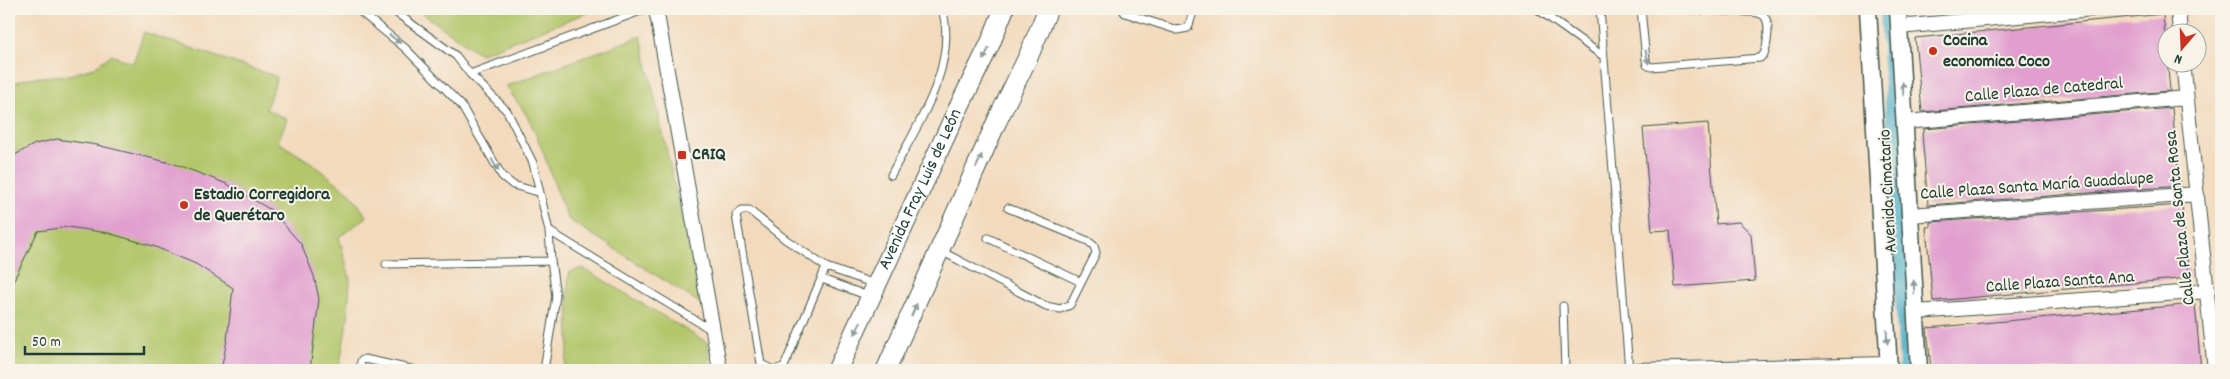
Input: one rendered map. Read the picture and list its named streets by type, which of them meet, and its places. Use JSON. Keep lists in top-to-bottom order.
{
  "streets": {
    "main road": ["Avenida Fray Luis de León"],
    "street": [
      "Calle Plaza de Catedral",
      "Calle Plaza Santa María Guadalupe",
      "Avenida Cimatario",
      "Calle Plaza de Santa Rosa",
      "Calle Plaza Santa Ana"
    ]
  },
  "crossings": [
    ["Calle Plaza de Catedral", "Avenida Cimatario"],
    ["Calle Plaza de Catedral", "Calle Plaza de Santa Rosa"],
    ["Calle Plaza Santa María Guadalupe", "Avenida Cimatario"],
    ["Calle Plaza Santa María Guadalupe", "Calle Plaza de Santa Rosa"],
    ["Avenida Cimatario", "Calle Plaza Santa Ana"],
    ["Calle Plaza de Santa Rosa", "Calle Plaza Santa Ana"]
  ],
  "places": {
    "other": ["Cocina economica Coco", "Estadio Corregidora de Querétaro"],
    "transit": ["CRIQ"]
  },
  "scale_bar": "50 m",
  "north": "bottom"
}
